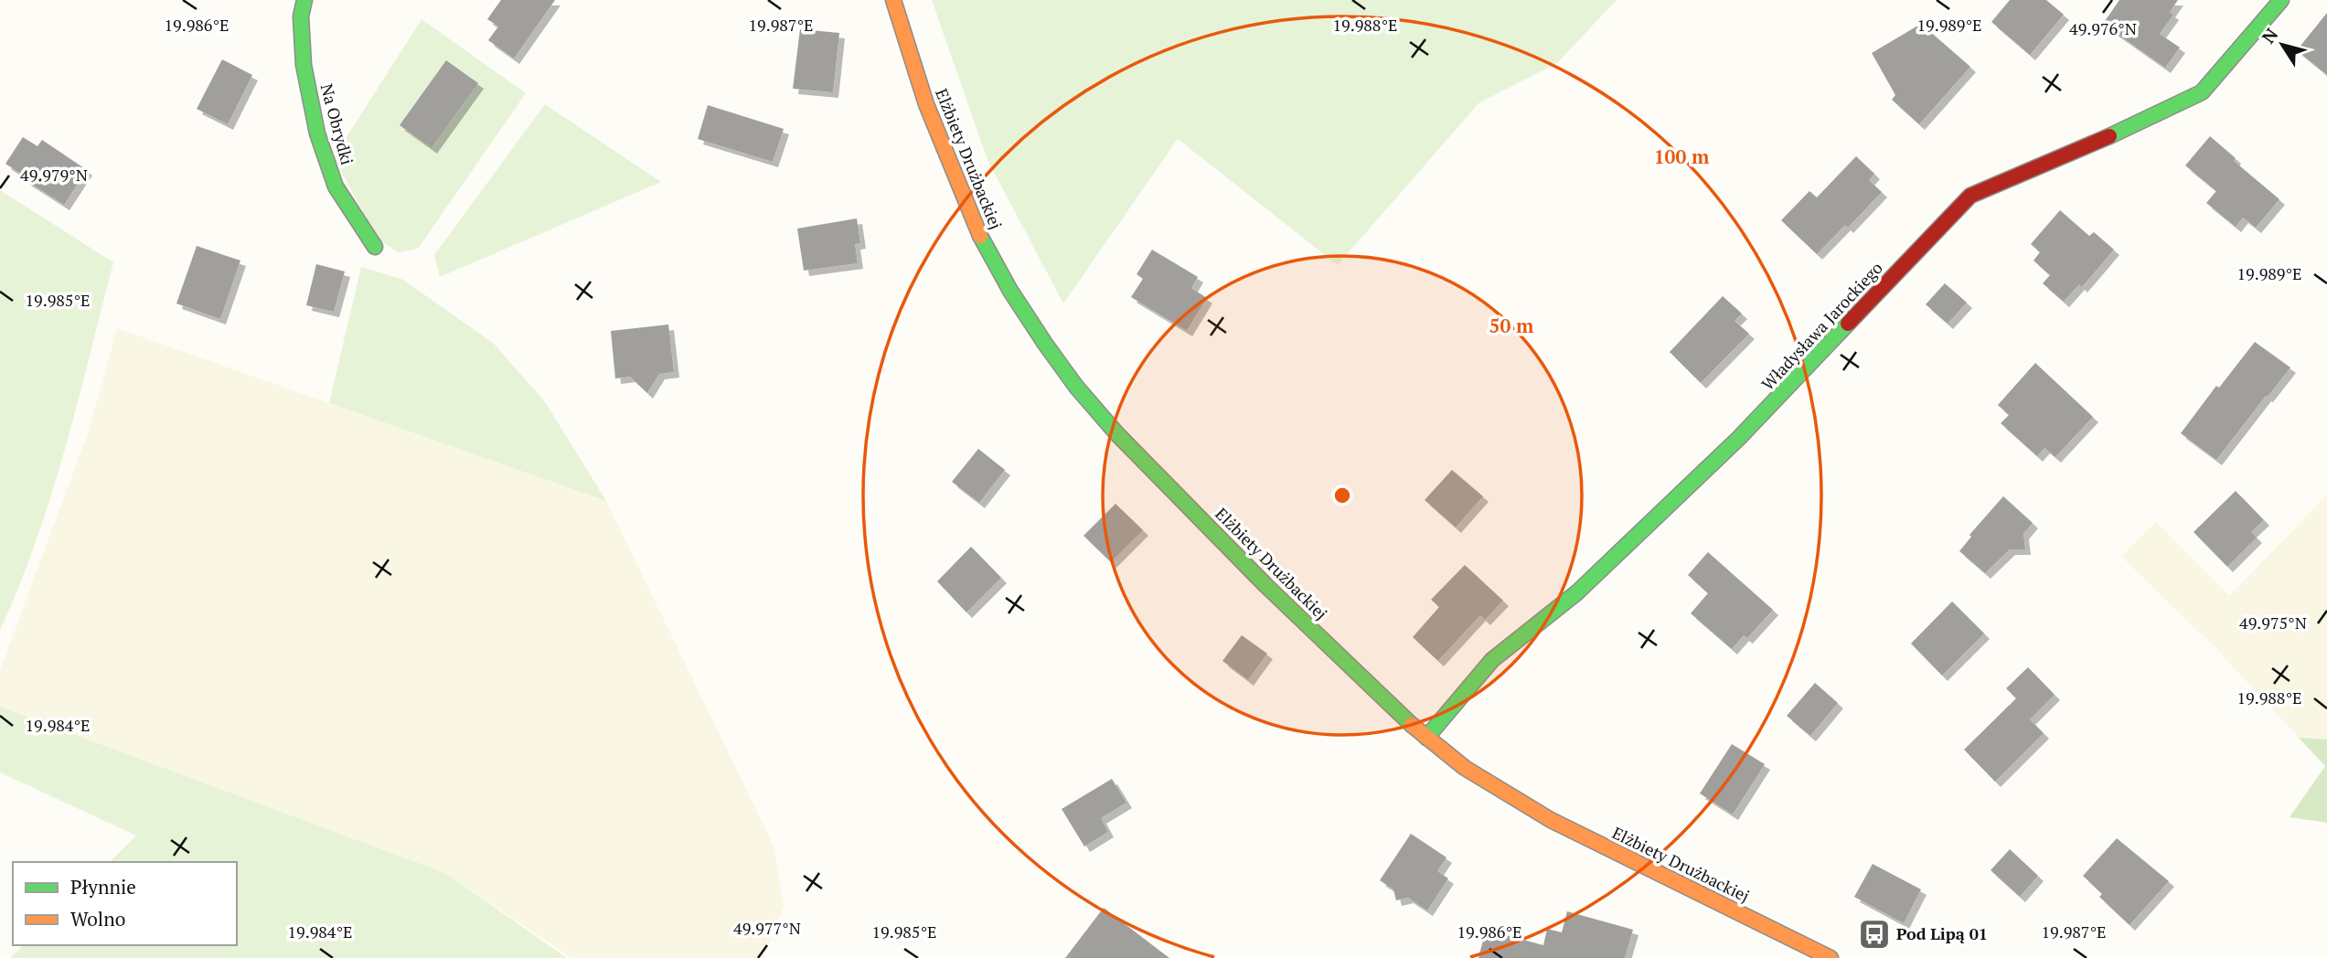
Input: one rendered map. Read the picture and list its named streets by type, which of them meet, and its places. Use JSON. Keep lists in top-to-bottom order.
{
  "streets": {
    "street": ["Na Obrydki", "Elżbiety Drużbackiej", "Władysława Jarockiego"]
  },
  "crossings": [
    ["Elżbiety Drużbackiej", "Władysława Jarockiego"]
  ],
  "places": {
    "bus stop": ["Pod Lipą 01"]
  },
  "legend": ["Płynnie", "Wolno"],
  "north": "top left",
  "coordinates": [
    "19.986°E",
    "19.987°E",
    "19.988°E",
    "19.989°E",
    "49.976°N",
    "49.979°N",
    "19.985°E",
    "49.975°N",
    "19.984°E",
    "49.977°N"
  ],
  "rings": ["100 m", "50 m"]
}
